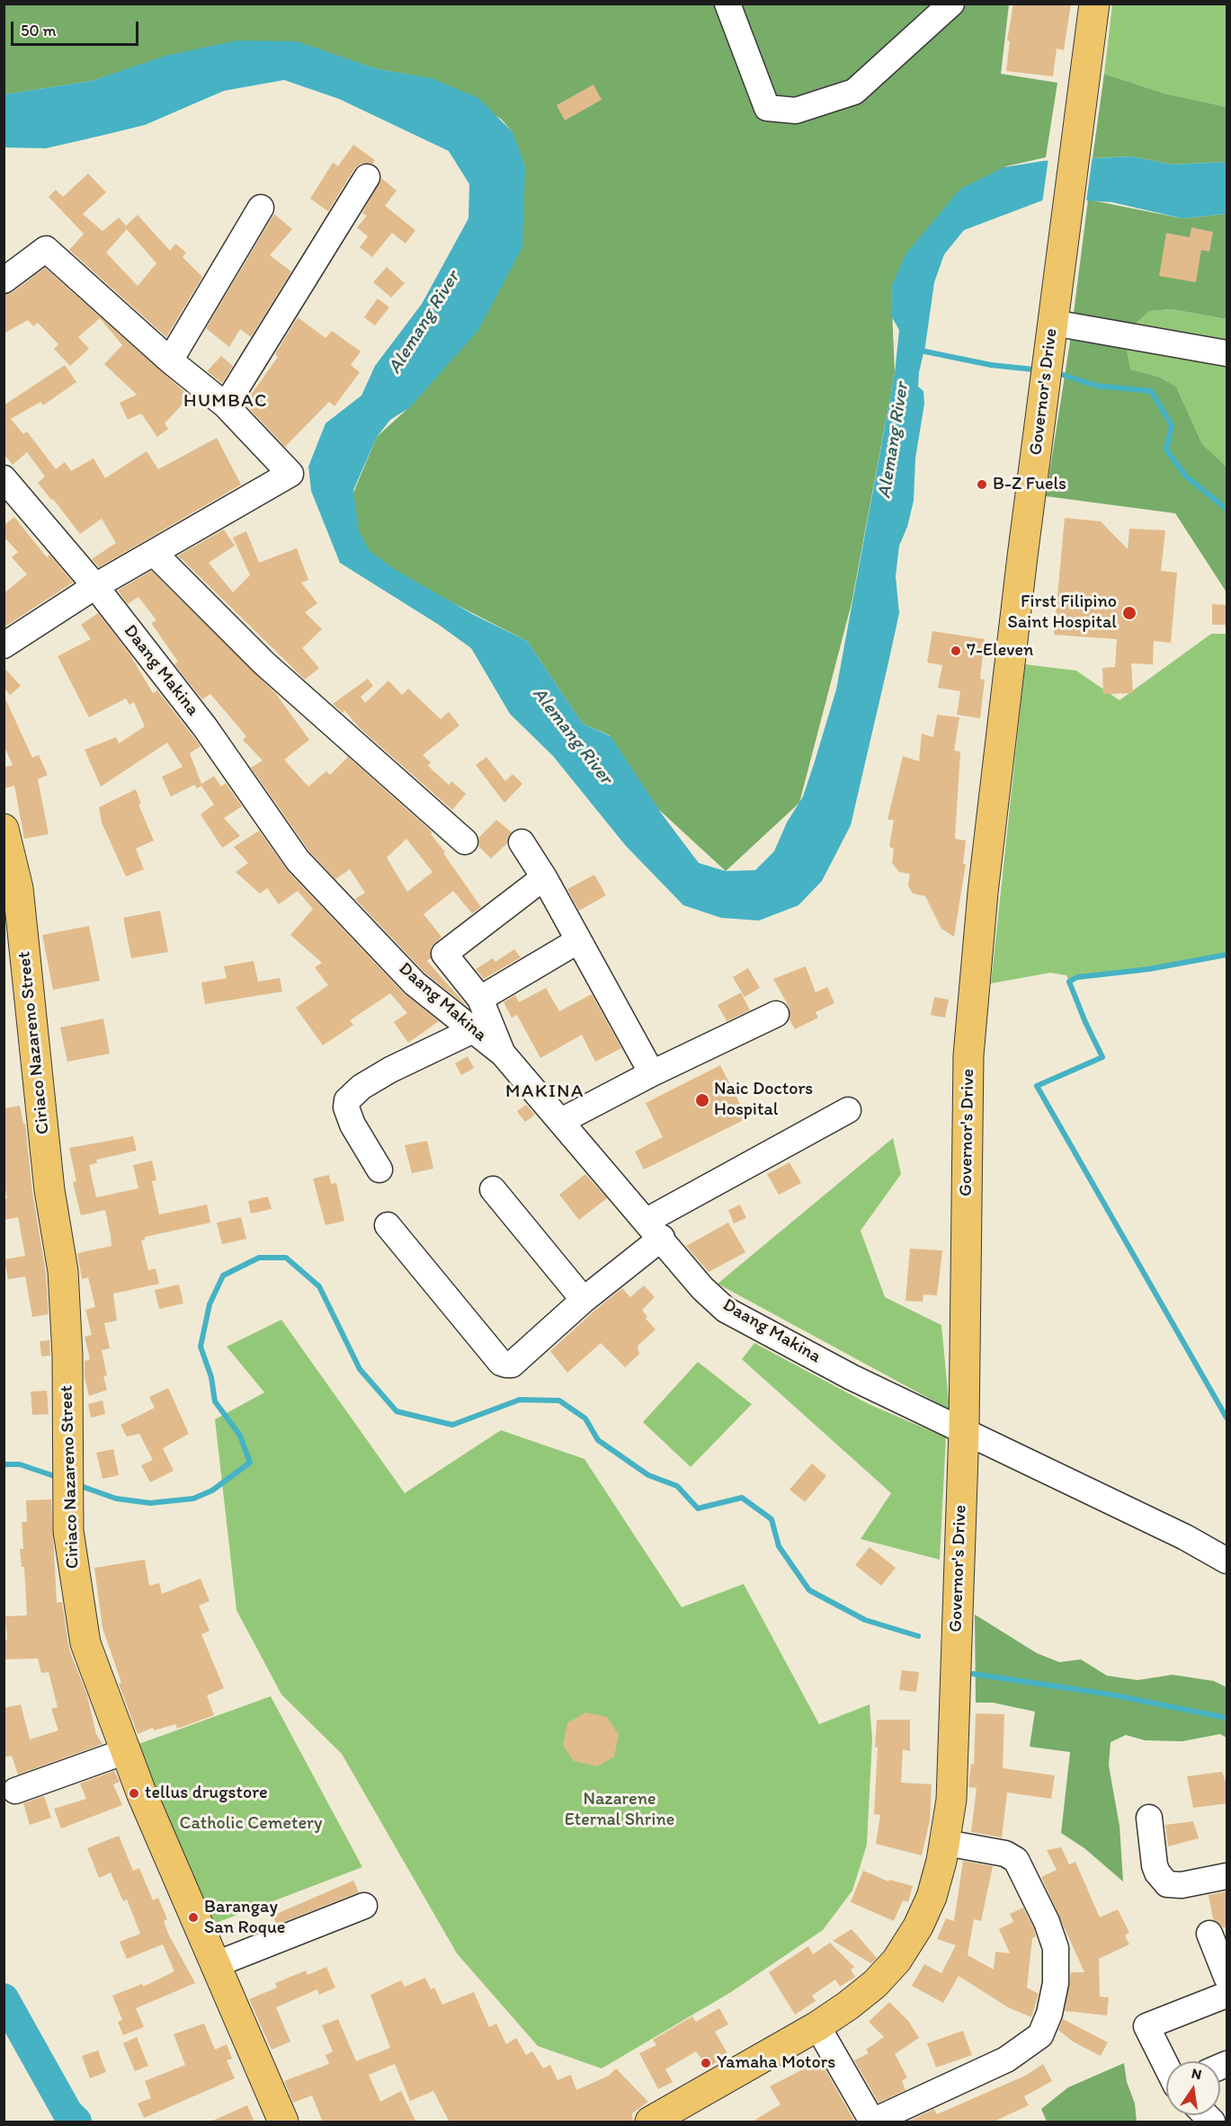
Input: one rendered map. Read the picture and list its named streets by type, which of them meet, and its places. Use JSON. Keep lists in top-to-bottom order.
{
  "streets": {
    "main road": ["Governor's Drive", "Ciriaco Nazareno Street"],
    "street": ["Daang Makina"]
  },
  "crossings": [
    ["Governor's Drive", "Daang Makina"]
  ],
  "districts": ["HUMBAC", "MAKINA"],
  "water": ["Alemang River"],
  "parks": ["Nazarene Eternal Shrine", "Catholic Cemetery"],
  "places": [
    "B-Z Fuels",
    "First Filipino Saint Hospital",
    "7-Eleven",
    "Naic Doctors Hospital",
    "tellus drugstore",
    "Barangay San Roque",
    "Yamaha Motors"
  ],
  "scale_bar": "50 m",
  "north": "top"
}
